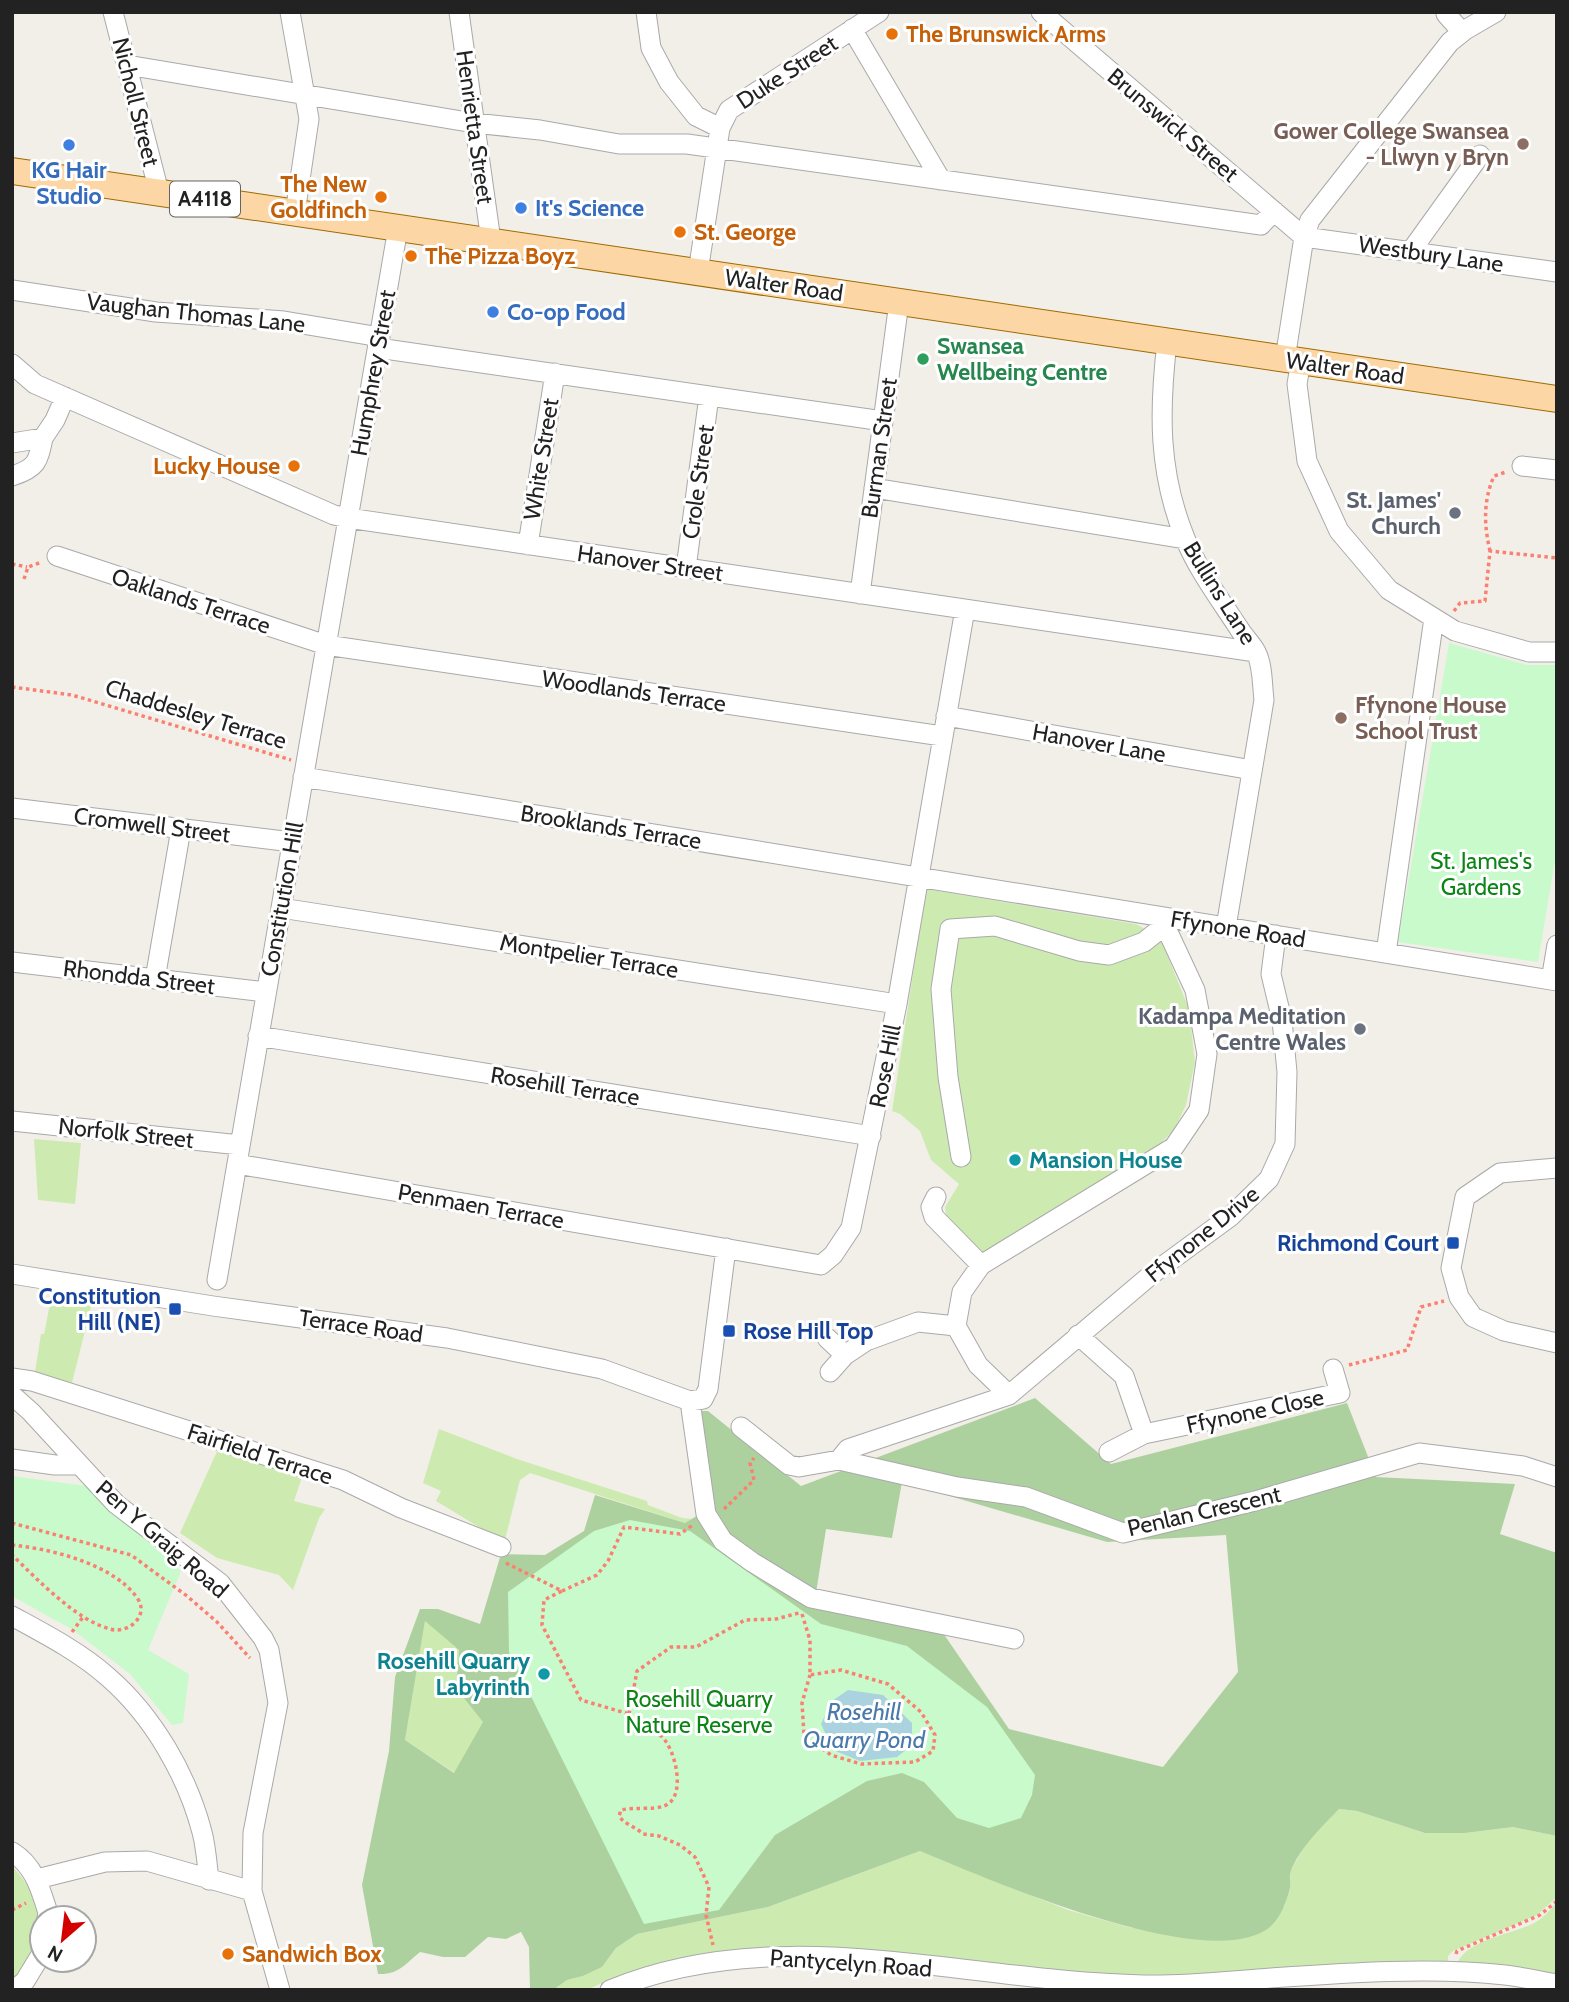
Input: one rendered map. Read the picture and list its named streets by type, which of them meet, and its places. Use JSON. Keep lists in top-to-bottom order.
{
  "streets": {
    "main road": ["A4118", "Walter Road"],
    "street": [
      "Duke Street",
      "Nicholl Street",
      "Brunswick Street",
      "Henrietta Street",
      "Westbury Lane",
      "Vaughan Thomas Lane",
      "Humphrey Street",
      "Burman Street",
      "White Street",
      "Crole Street",
      "Hanover Street",
      "Bullins Lane",
      "Oaklands Terrace",
      "Woodlands Terrace",
      "Hanover Lane",
      "Cromwell Street",
      "Brooklands Terrace",
      "Constitution Hill",
      "Ffynone Road",
      "Montpelier Terrace",
      "Rhondda Street",
      "Rose Hill",
      "Rosehill Terrace",
      "Norfolk Street",
      "Penmaen Terrace",
      "Ffynone Drive",
      "Terrace Road",
      "Ffynone Close",
      "Fairfield Terrace",
      "Penlan Crescent",
      "Pen Y Graig Road",
      "Pantycelyn Road"
    ],
    "path": ["Chaddesley Terrace"]
  },
  "crossings": [
    ["Duke Street", "Walter Road"],
    ["Nicholl Street", "Walter Road"],
    ["Brunswick Street", "Westbury Lane"],
    ["Henrietta Street", "Walter Road"],
    ["Walter Road", "Humphrey Street"],
    ["Walter Road", "Burman Street"],
    ["Walter Road", "Bullins Lane"],
    ["Vaughan Thomas Lane", "Humphrey Street"],
    ["Vaughan Thomas Lane", "Burman Street"],
    ["Vaughan Thomas Lane", "White Street"],
    ["Vaughan Thomas Lane", "Crole Street"],
    ["Humphrey Street", "Hanover Street"],
    ["Humphrey Street", "Constitution Hill"],
    ["Burman Street", "Hanover Street"],
    ["White Street", "Hanover Street"],
    ["Crole Street", "Hanover Street"],
    ["Hanover Street", "Bullins Lane"],
    ["Hanover Street", "Constitution Hill"],
    ["Hanover Street", "Rose Hill"],
    ["Bullins Lane", "Hanover Lane"],
    ["Bullins Lane", "Ffynone Road"],
    ["Oaklands Terrace", "Woodlands Terrace"],
    ["Oaklands Terrace", "Constitution Hill"],
    ["Woodlands Terrace", "Hanover Lane"],
    ["Woodlands Terrace", "Constitution Hill"],
    ["Woodlands Terrace", "Rose Hill"],
    ["Chaddesley Terrace", "Brooklands Terrace"],
    ["Chaddesley Terrace", "Constitution Hill"],
    ["Hanover Lane", "Rose Hill"],
    ["Cromwell Street", "Constitution Hill"],
    ["Brooklands Terrace", "Constitution Hill"],
    ["Brooklands Terrace", "Ffynone Road"],
    ["Brooklands Terrace", "Rose Hill"],
    ["Constitution Hill", "Montpelier Terrace"],
    ["Constitution Hill", "Rhondda Street"],
    ["Constitution Hill", "Rosehill Terrace"],
    ["Constitution Hill", "Norfolk Street"],
    ["Constitution Hill", "Penmaen Terrace"],
    ["Ffynone Road", "Rose Hill"],
    ["Ffynone Road", "Ffynone Drive"],
    ["Montpelier Terrace", "Rose Hill"],
    ["Rose Hill", "Rosehill Terrace"],
    ["Rose Hill", "Penmaen Terrace"],
    ["Norfolk Street", "Penmaen Terrace"]
  ],
  "water": ["Rosehill Quarry Pond"],
  "parks": ["St. James's Gardens", "Rosehill Quarry Nature Reserve"],
  "places": {
    "other": [
      "The Brunswick Arms",
      "Gower College Swansea - Llwyn y Bryn",
      "KG Hair Studio",
      "The New Goldfinch",
      "It's Science",
      "St. George",
      "The Pizza Boyz",
      "Co-op Food",
      "Swansea Wellbeing Centre",
      "Lucky House",
      "St. James' Church",
      "Ffynone House School Trust",
      "Kadampa Meditation Centre Wales",
      "Mansion House",
      "Rosehill Quarry Labyrinth",
      "Sandwich Box"
    ],
    "transit": ["Richmond Court", "Constitution Hill (NE)", "Rose Hill Top"]
  },
  "north": "bottom left"
}
